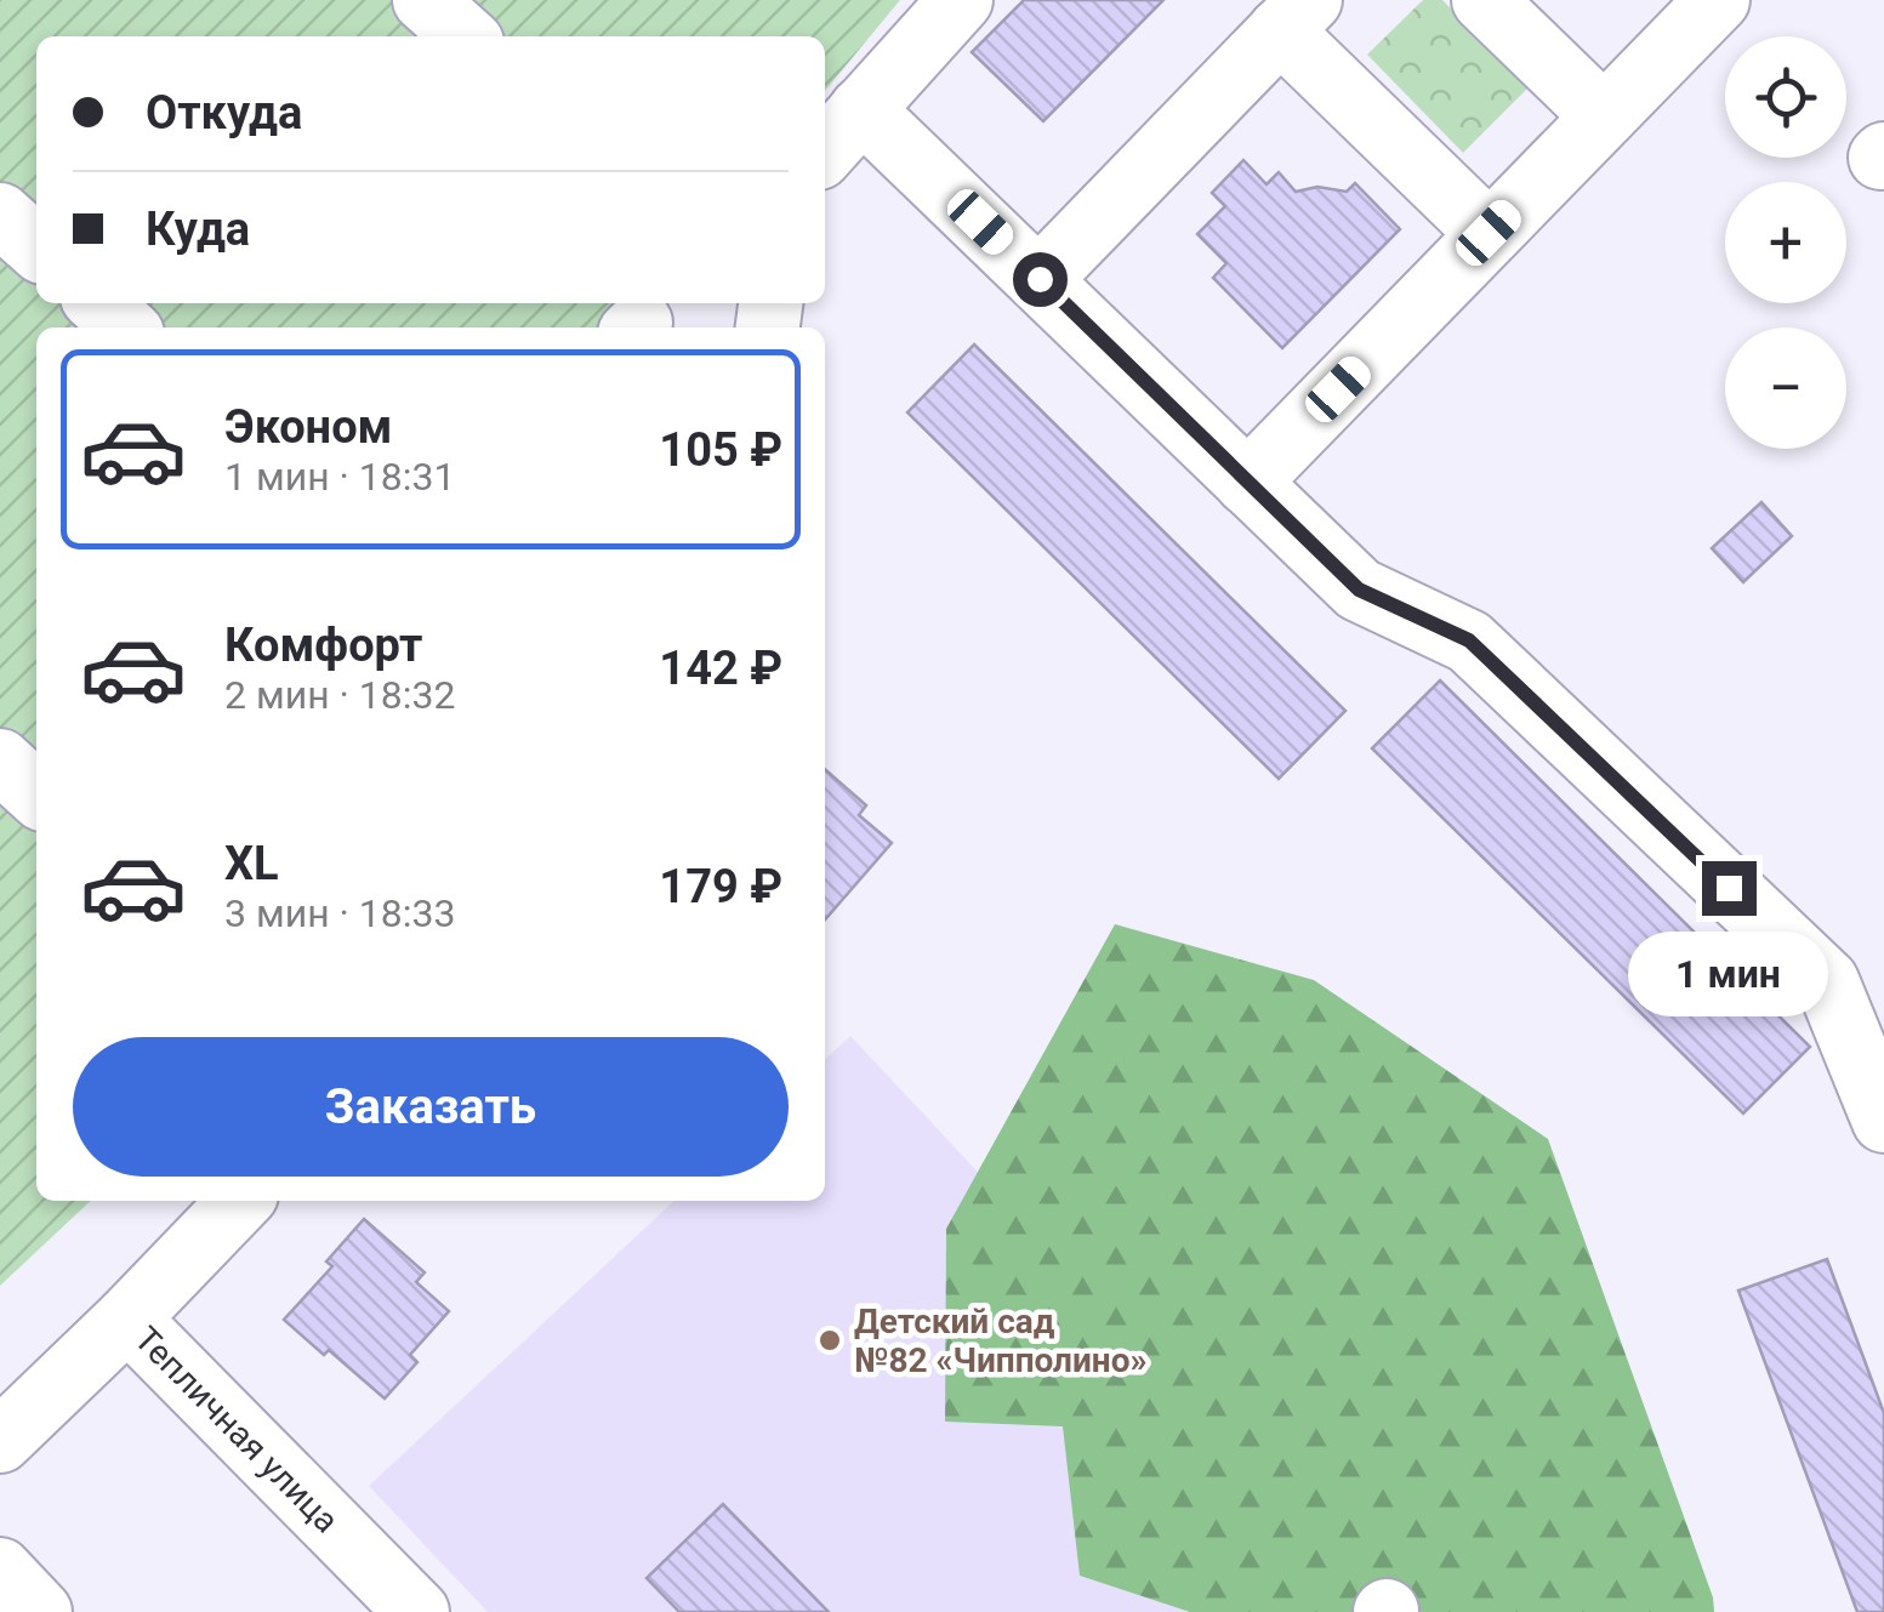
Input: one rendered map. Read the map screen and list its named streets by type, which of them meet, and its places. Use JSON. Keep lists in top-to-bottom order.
{
  "streets": {
    "street": ["Тепличная улица"]
  },
  "places": ["Детский сад №82 «Чипполино»"],
  "page": {
    "map_buttons": ["+", "−"],
    "banner": ["Откуда", "Куда"],
    "list": [
      {
        "name": "Эконом",
        "note": "1 мин · 18:31",
        "value": "105 ₽"
      },
      {
        "name": "Комфорт",
        "note": "2 мин · 18:32",
        "value": "142 ₽"
      },
      {
        "name": "XL",
        "note": "3 мин · 18:33",
        "value": "179 ₽"
      }
    ],
    "bubble": "1 мин",
    "buttons": "Заказать"
  }
}
